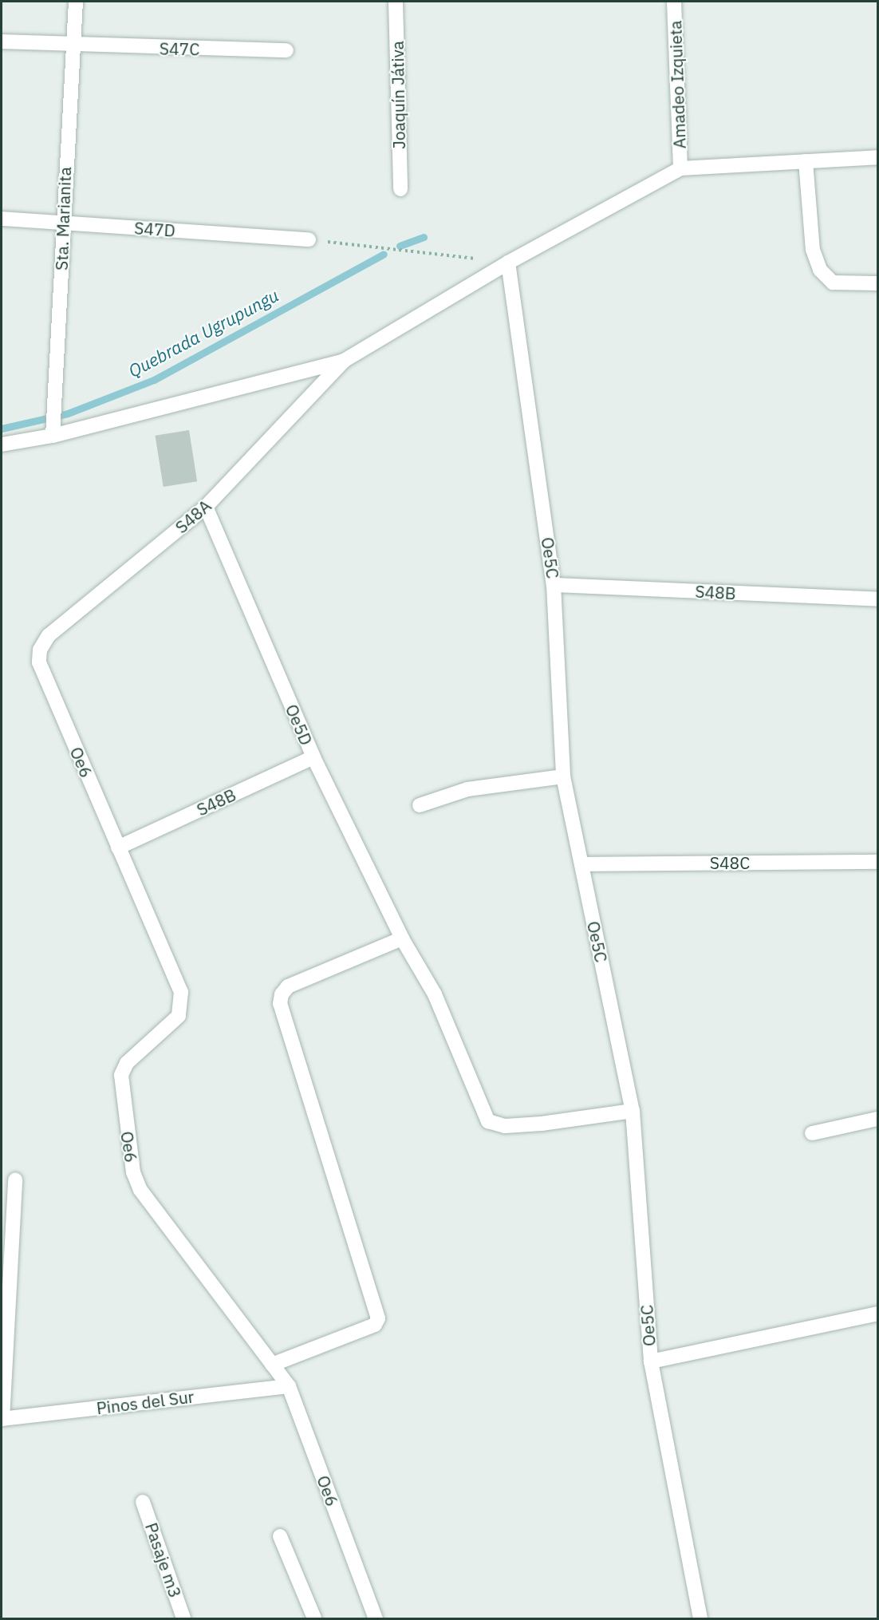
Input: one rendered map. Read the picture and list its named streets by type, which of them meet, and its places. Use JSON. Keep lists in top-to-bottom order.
{
  "streets": {
    "street": [
      "S47C",
      "Amadeo Izquieta",
      "Joaquín Játiva",
      "Sta. Marianita",
      "S47D",
      "S48A",
      "Oe5C",
      "S48B",
      "Oe5D",
      "Oe6",
      "S48C",
      "Pinos del Sur",
      "Pasaje m3"
    ]
  },
  "crossings": [
    ["S47C", "Sta. Marianita"],
    ["Sta. Marianita", "S47D"],
    ["S48A", "Oe5D"],
    ["S48A", "Oe6"],
    ["Oe5C", "S48B"],
    ["Oe5C", "Oe5D"],
    ["Oe5C", "S48C"],
    ["S48B", "Oe5D"],
    ["S48B", "Oe6"],
    ["Oe6", "Pinos del Sur"]
  ],
  "water": ["Quebrada Ugrupungu"]
}
